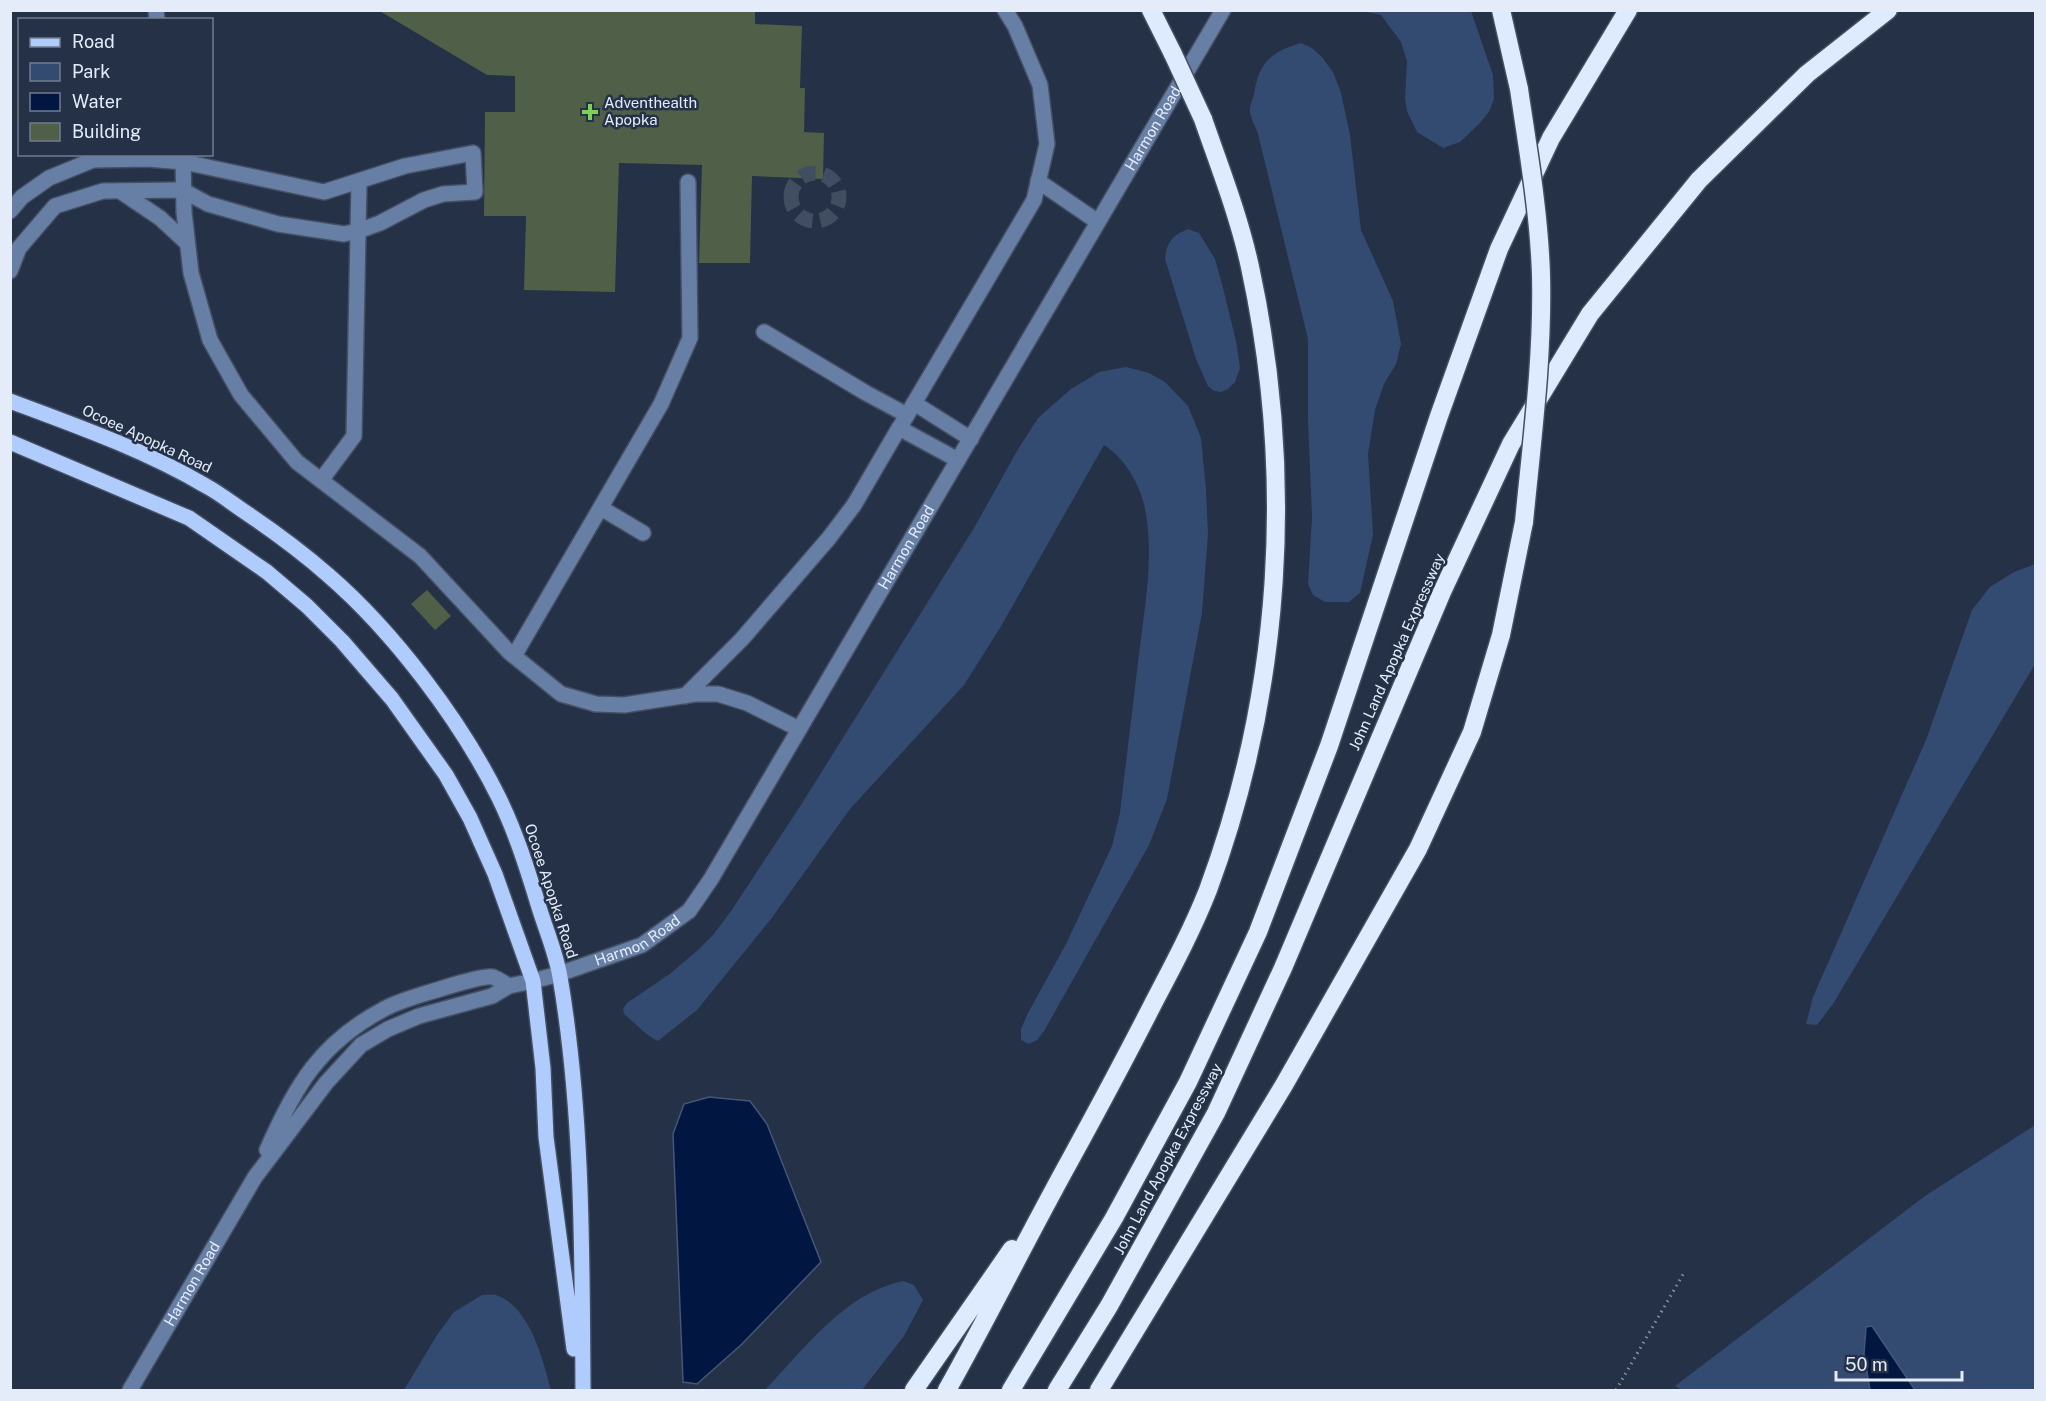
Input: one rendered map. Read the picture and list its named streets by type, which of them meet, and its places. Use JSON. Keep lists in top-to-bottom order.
{
  "streets": {
    "highway": ["John Land Apopka Expressway"],
    "main road": ["Ocoee Apopka Road"],
    "street": ["Harmon Road"]
  },
  "crossings": [
    ["Harmon Road", "Ocoee Apopka Road"]
  ],
  "places": {
    "health": ["Adventhealth Apopka"]
  },
  "legend": [
    "Road",
    "Park",
    "Water",
    "Building"
  ],
  "scale_bar": "50 m"
}
